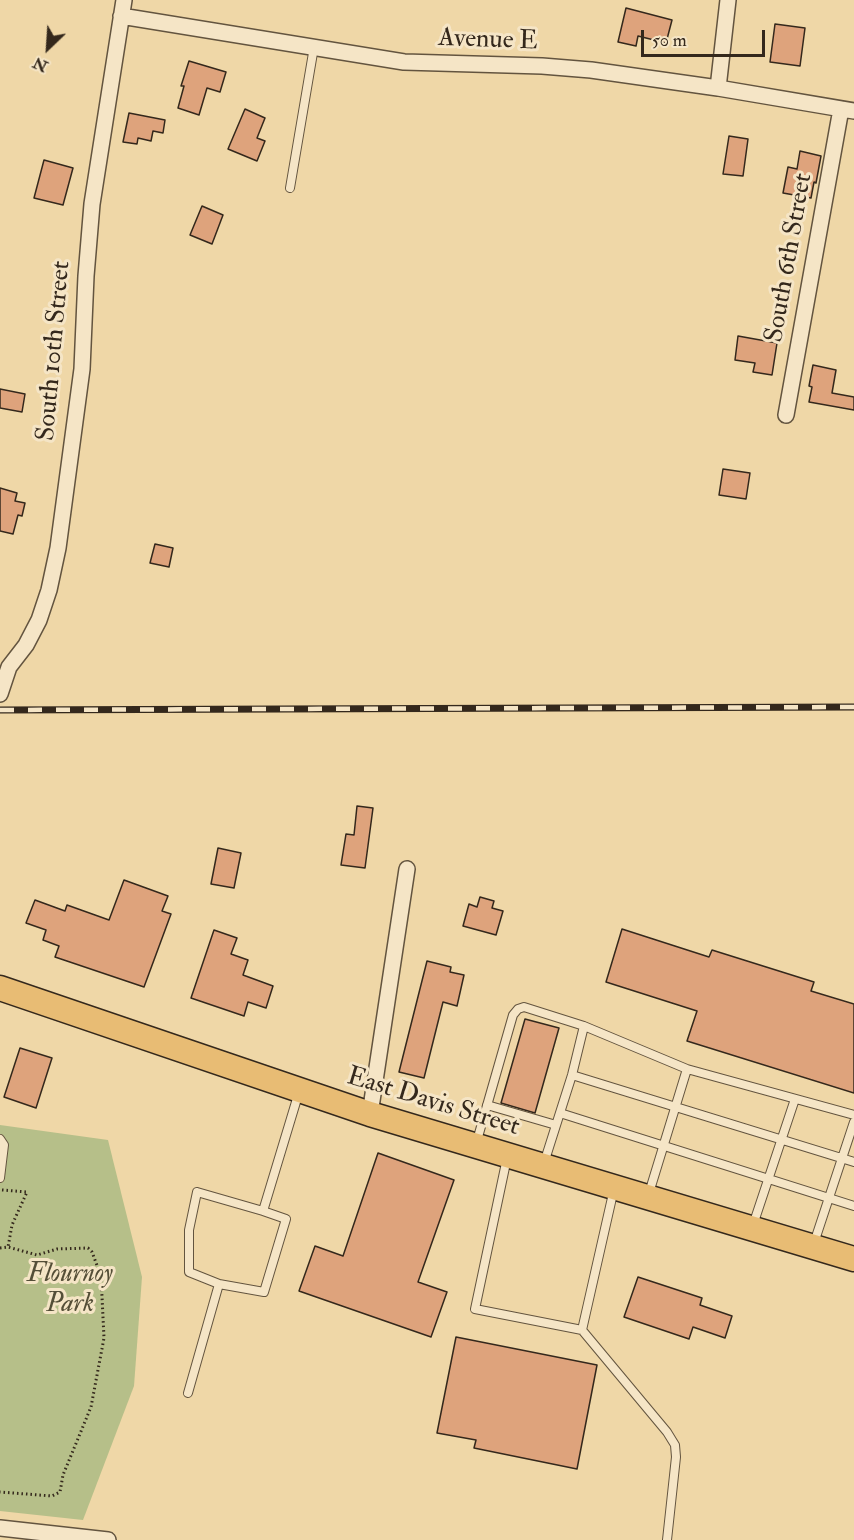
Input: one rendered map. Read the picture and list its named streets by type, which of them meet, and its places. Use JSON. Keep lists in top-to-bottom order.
{
  "streets": {
    "main road": ["East Davis Street"],
    "street": ["Avenue E", "South 6th Street", "South 10th Street"]
  },
  "crossings": [
    ["Avenue E", "South 6th Street"],
    ["Avenue E", "South 10th Street"]
  ],
  "parks": ["Flournoy Park"],
  "scale_bar": "50 m",
  "north": "bottom left"
}
